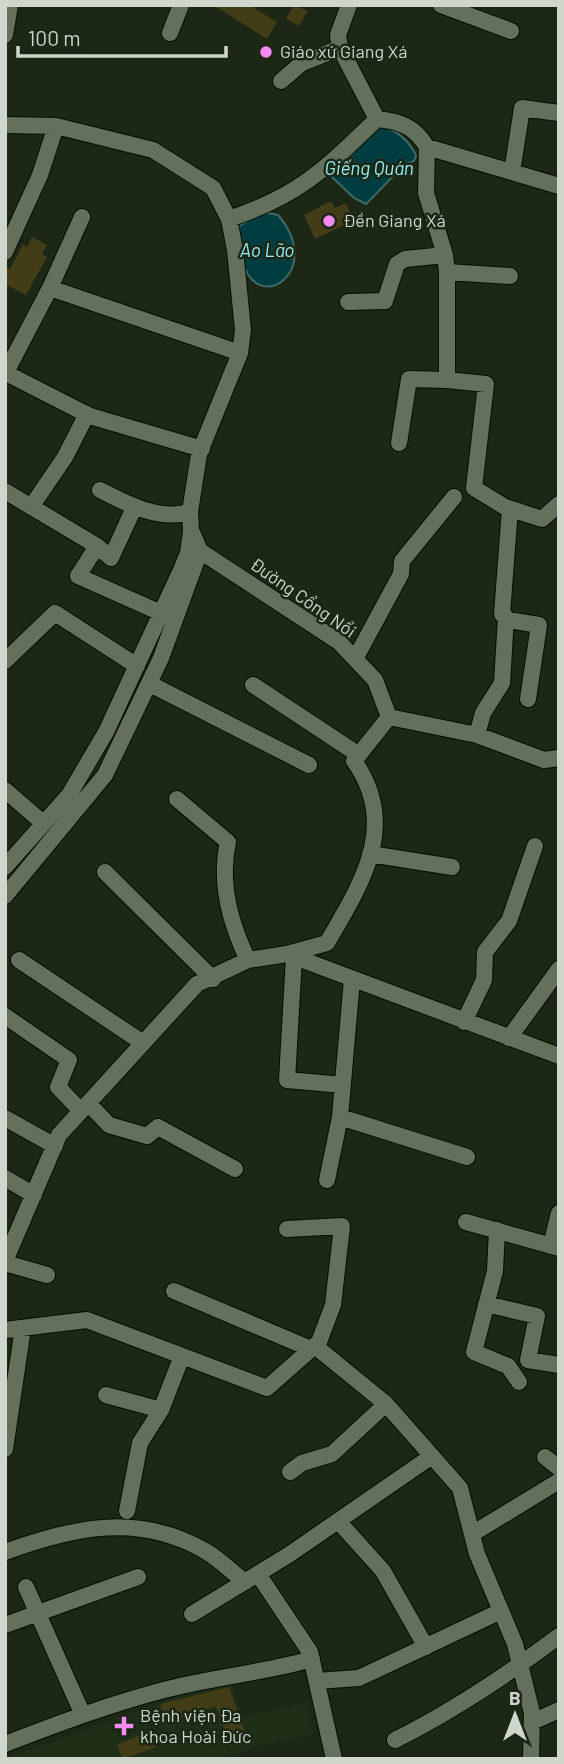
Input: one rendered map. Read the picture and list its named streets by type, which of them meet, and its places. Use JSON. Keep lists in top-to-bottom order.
{
  "streets": {
    "street": ["Đường Cổng Nổi"]
  },
  "water": ["Giếng Quán", "Ao Lão"],
  "places": {
    "other": ["Giáo xứ Giang Xá", "Đền Giang Xá"],
    "health": ["Bệnh viện Đa khoa Hoài Đức"]
  },
  "scale_bar": "100 m",
  "north": "top"
}
